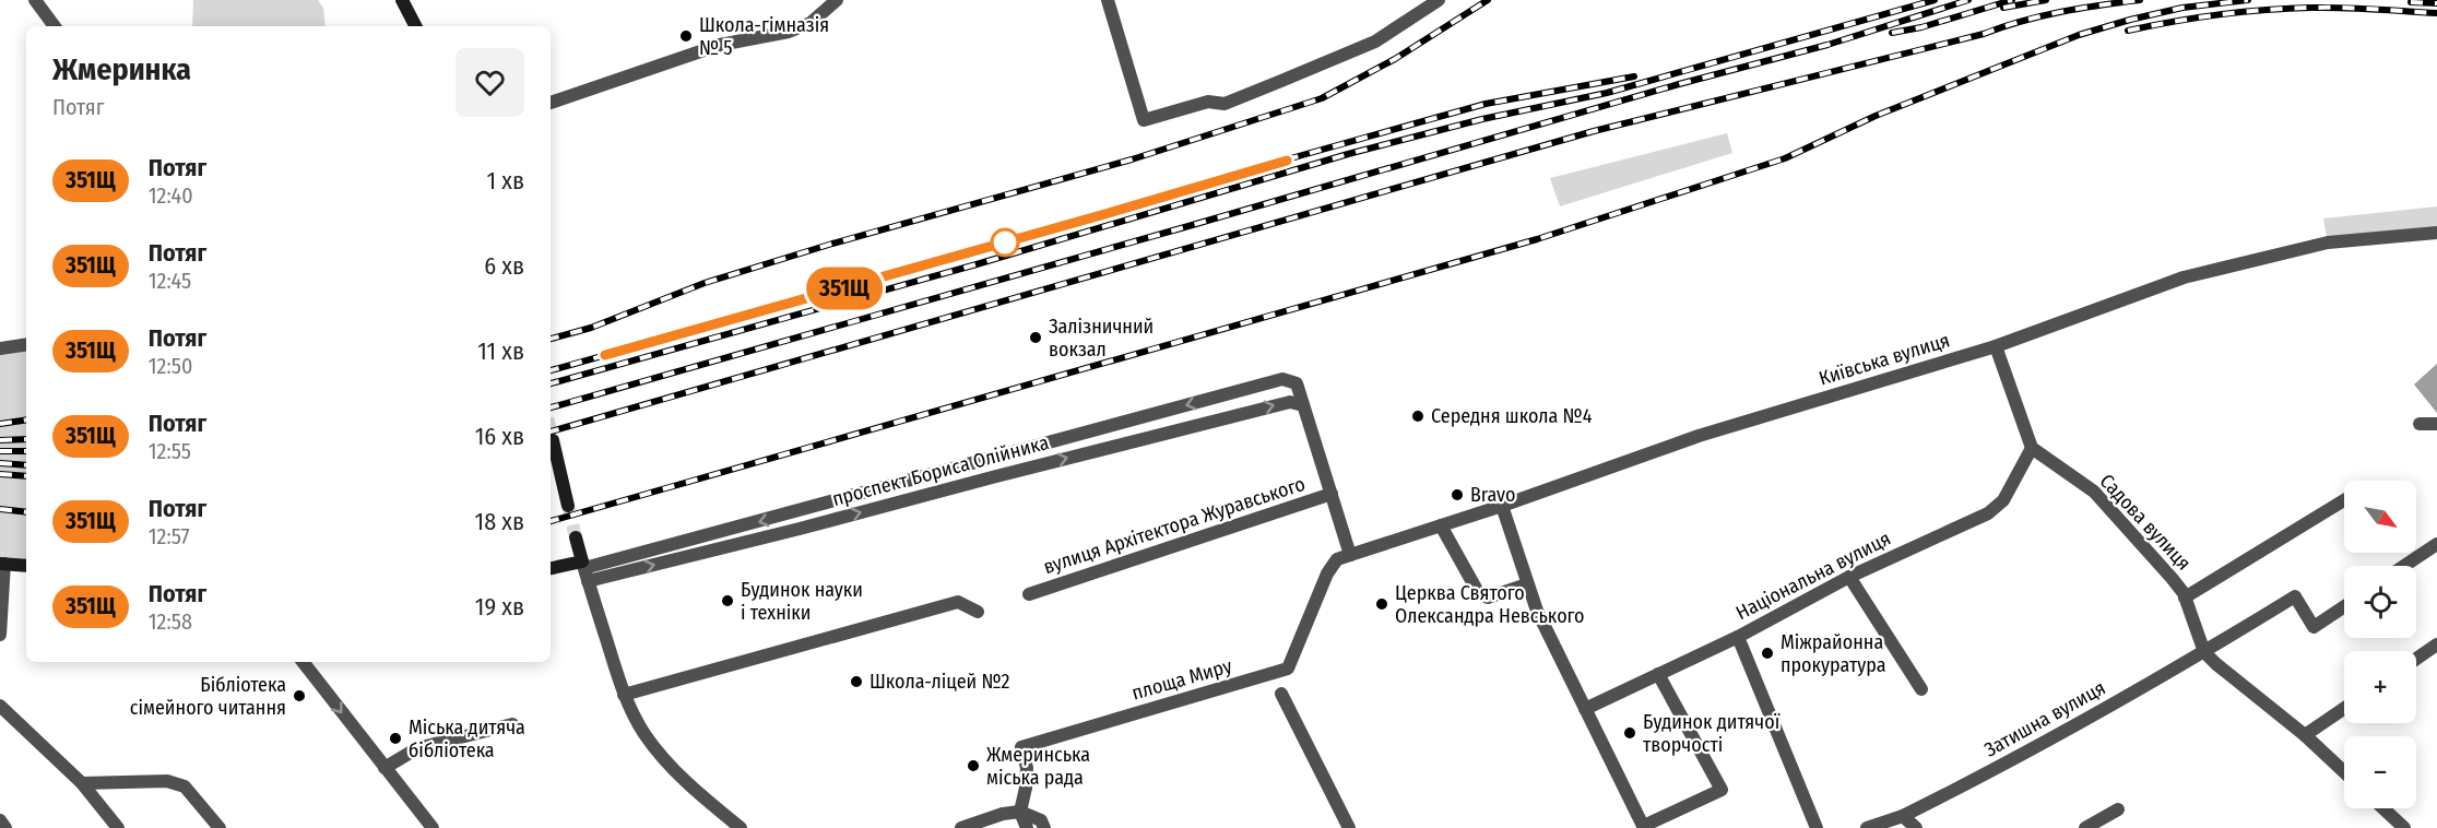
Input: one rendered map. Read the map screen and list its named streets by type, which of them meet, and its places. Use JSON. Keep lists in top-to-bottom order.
{
  "streets": {
    "street": [
      "Київська вулиця",
      "проспект Бориса Олійника",
      "Садова вулиця",
      "вулиця Архітектора Журавського",
      "Національна вулиця",
      "площа Миру",
      "Затишна вулиця"
    ]
  },
  "crossings": [
    ["Київська вулиця", "площа Миру"],
    ["Садова вулиця", "Національна вулиця"],
    ["Садова вулиця", "Затишна вулиця"]
  ],
  "places": [
    "Школа-гімназія № 5",
    "Залізничний вокзал",
    "Середня школа №4",
    "Bravo",
    "Будинок науки і техніки",
    "Церква Святого Олександра Невського",
    "Міжрайонна прокуратура",
    "Школа-ліцей №2",
    "Бібліотека сімейного читання",
    "Будинок дитячої творчості",
    "Міська дитяча бібліотека",
    "Жмеринська міська рада"
  ],
  "north": "bottom right",
  "page": {
    "on_map": "351Щ",
    "heading": ["Жмеринка", "Потяг"],
    "list": [
      {
        "mark": "351Щ",
        "name": "Потяг",
        "note": "12:40",
        "value": "1 хв"
      },
      {
        "mark": "351Щ",
        "name": "Потяг",
        "note": "12:45",
        "value": "6 хв"
      },
      {
        "mark": "351Щ",
        "name": "Потяг",
        "note": "12:50",
        "value": "11 хв"
      },
      {
        "mark": "351Щ",
        "name": "Потяг",
        "note": "12:55",
        "value": "16 хв"
      },
      {
        "mark": "351Щ",
        "name": "Потяг",
        "note": "12:57",
        "value": "18 хв"
      },
      {
        "mark": "351Щ",
        "name": "Потяг",
        "note": "12:58",
        "value": "19 хв"
      }
    ],
    "map_buttons": ["+", "−"]
  }
}
